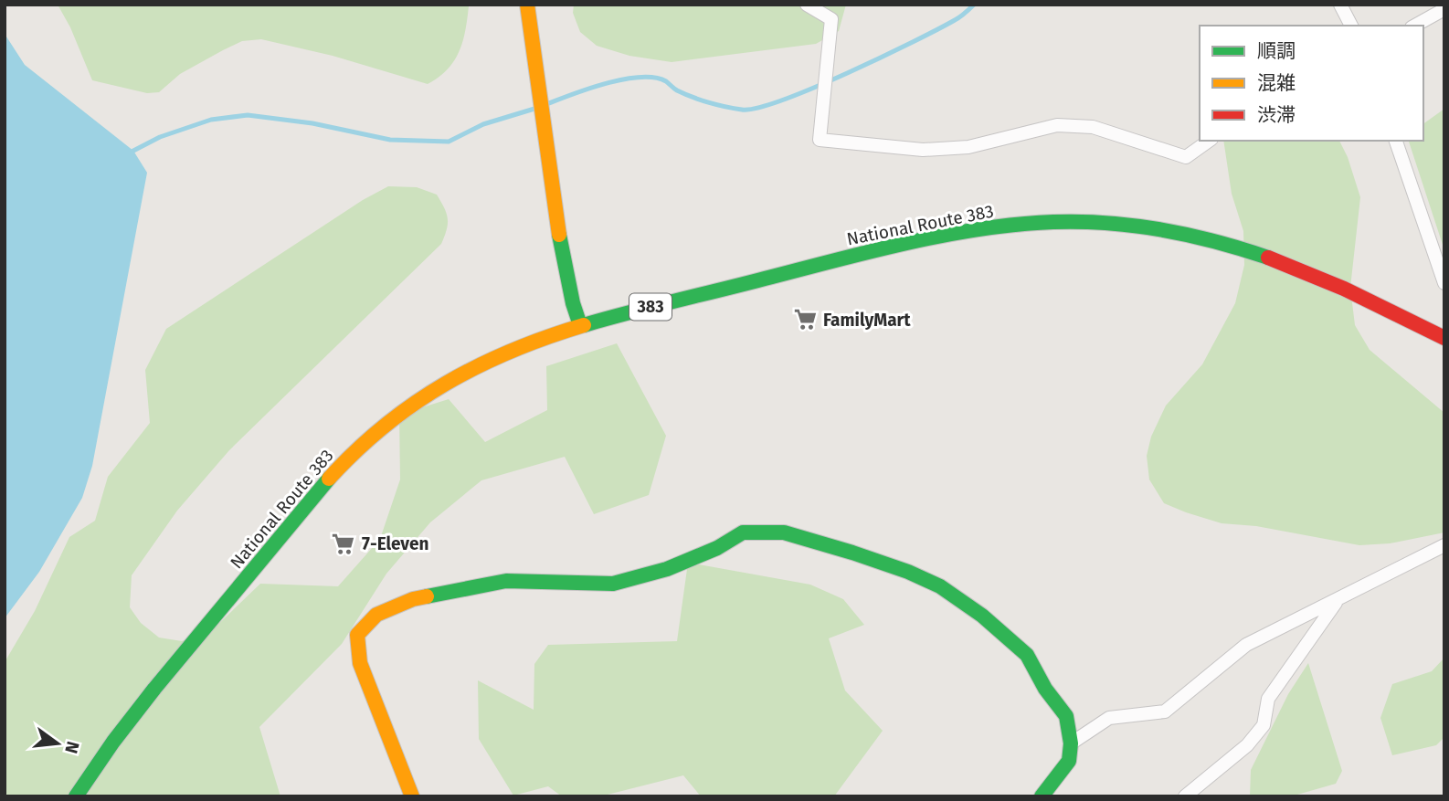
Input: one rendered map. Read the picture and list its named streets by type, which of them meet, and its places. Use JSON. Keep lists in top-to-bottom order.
{
  "streets": {
    "main road": ["National Route 383", "383"]
  },
  "places": {
    "supermarket": ["FamilyMart", "7-Eleven"]
  },
  "legend": ["順調", "混雑", "渋滞"],
  "north": "right"
}
